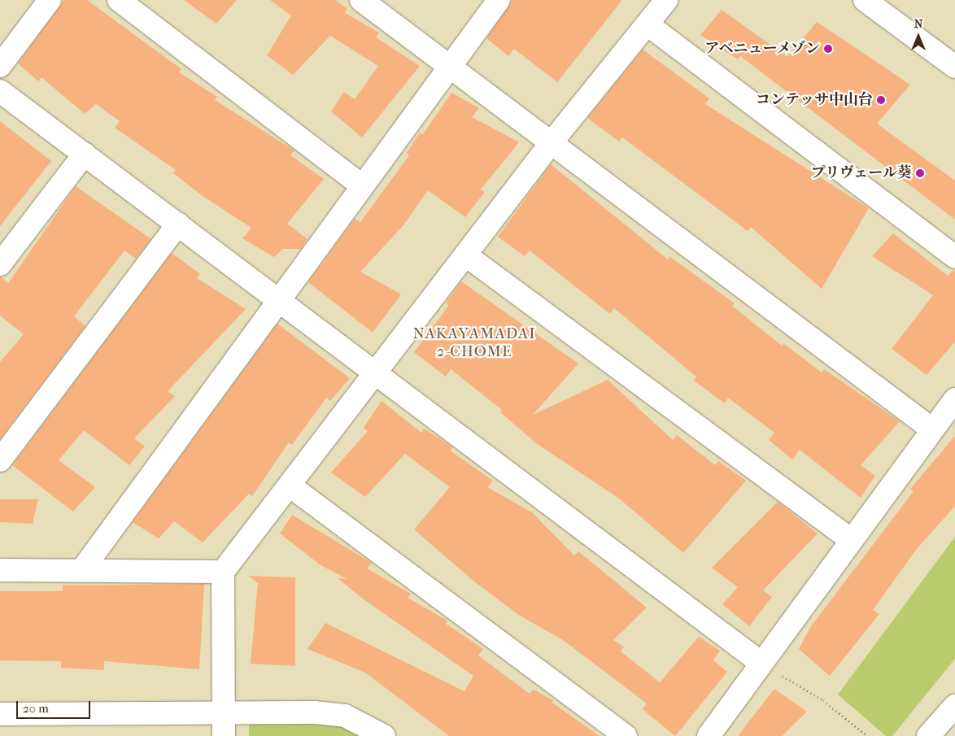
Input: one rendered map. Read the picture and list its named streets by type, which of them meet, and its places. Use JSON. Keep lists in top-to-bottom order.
{
  "districts": ["NAKAYAMADAI 2-CHOME"],
  "places": ["アベニューメゾン", "コンテッサ中山台", "プリヴェール葵"],
  "scale_bar": "20 m",
  "north": "top"
}
